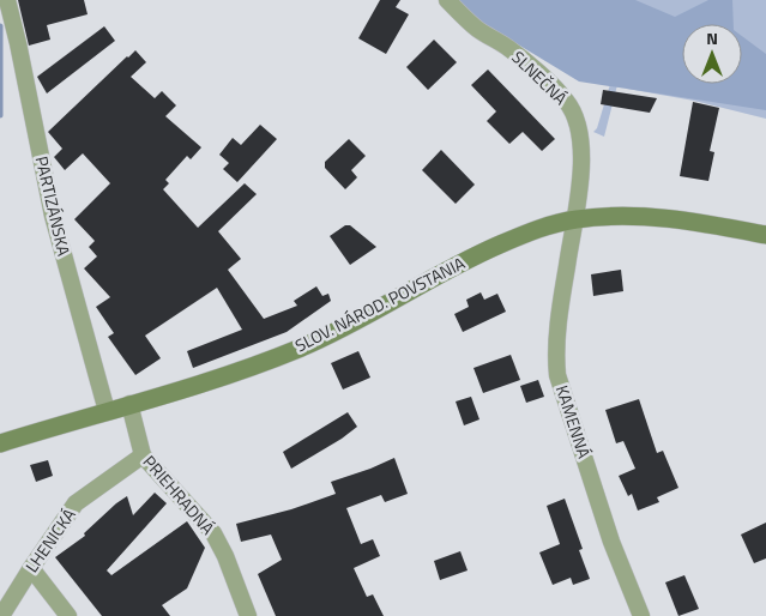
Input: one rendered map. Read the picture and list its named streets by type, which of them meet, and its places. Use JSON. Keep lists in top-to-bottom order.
{
  "streets": {
    "street": [
      "SLNEČNÁ",
      "PARTIZÁNSKA",
      "SLOV. NÁROD. POVSTANIA",
      "KAMENNÁ",
      "PRIEHRADNÁ",
      "LHENICKÁ"
    ]
  },
  "crossings": [
    ["SLNEČNÁ", "SLOV. NÁROD. POVSTANIA"],
    ["SLNEČNÁ", "KAMENNÁ"],
    ["PARTIZÁNSKA", "SLOV. NÁROD. POVSTANIA"],
    ["SLOV. NÁROD. POVSTANIA", "KAMENNÁ"],
    ["SLOV. NÁROD. POVSTANIA", "PRIEHRADNÁ"],
    ["PRIEHRADNÁ", "LHENICKÁ"]
  ],
  "north": "top"
}
